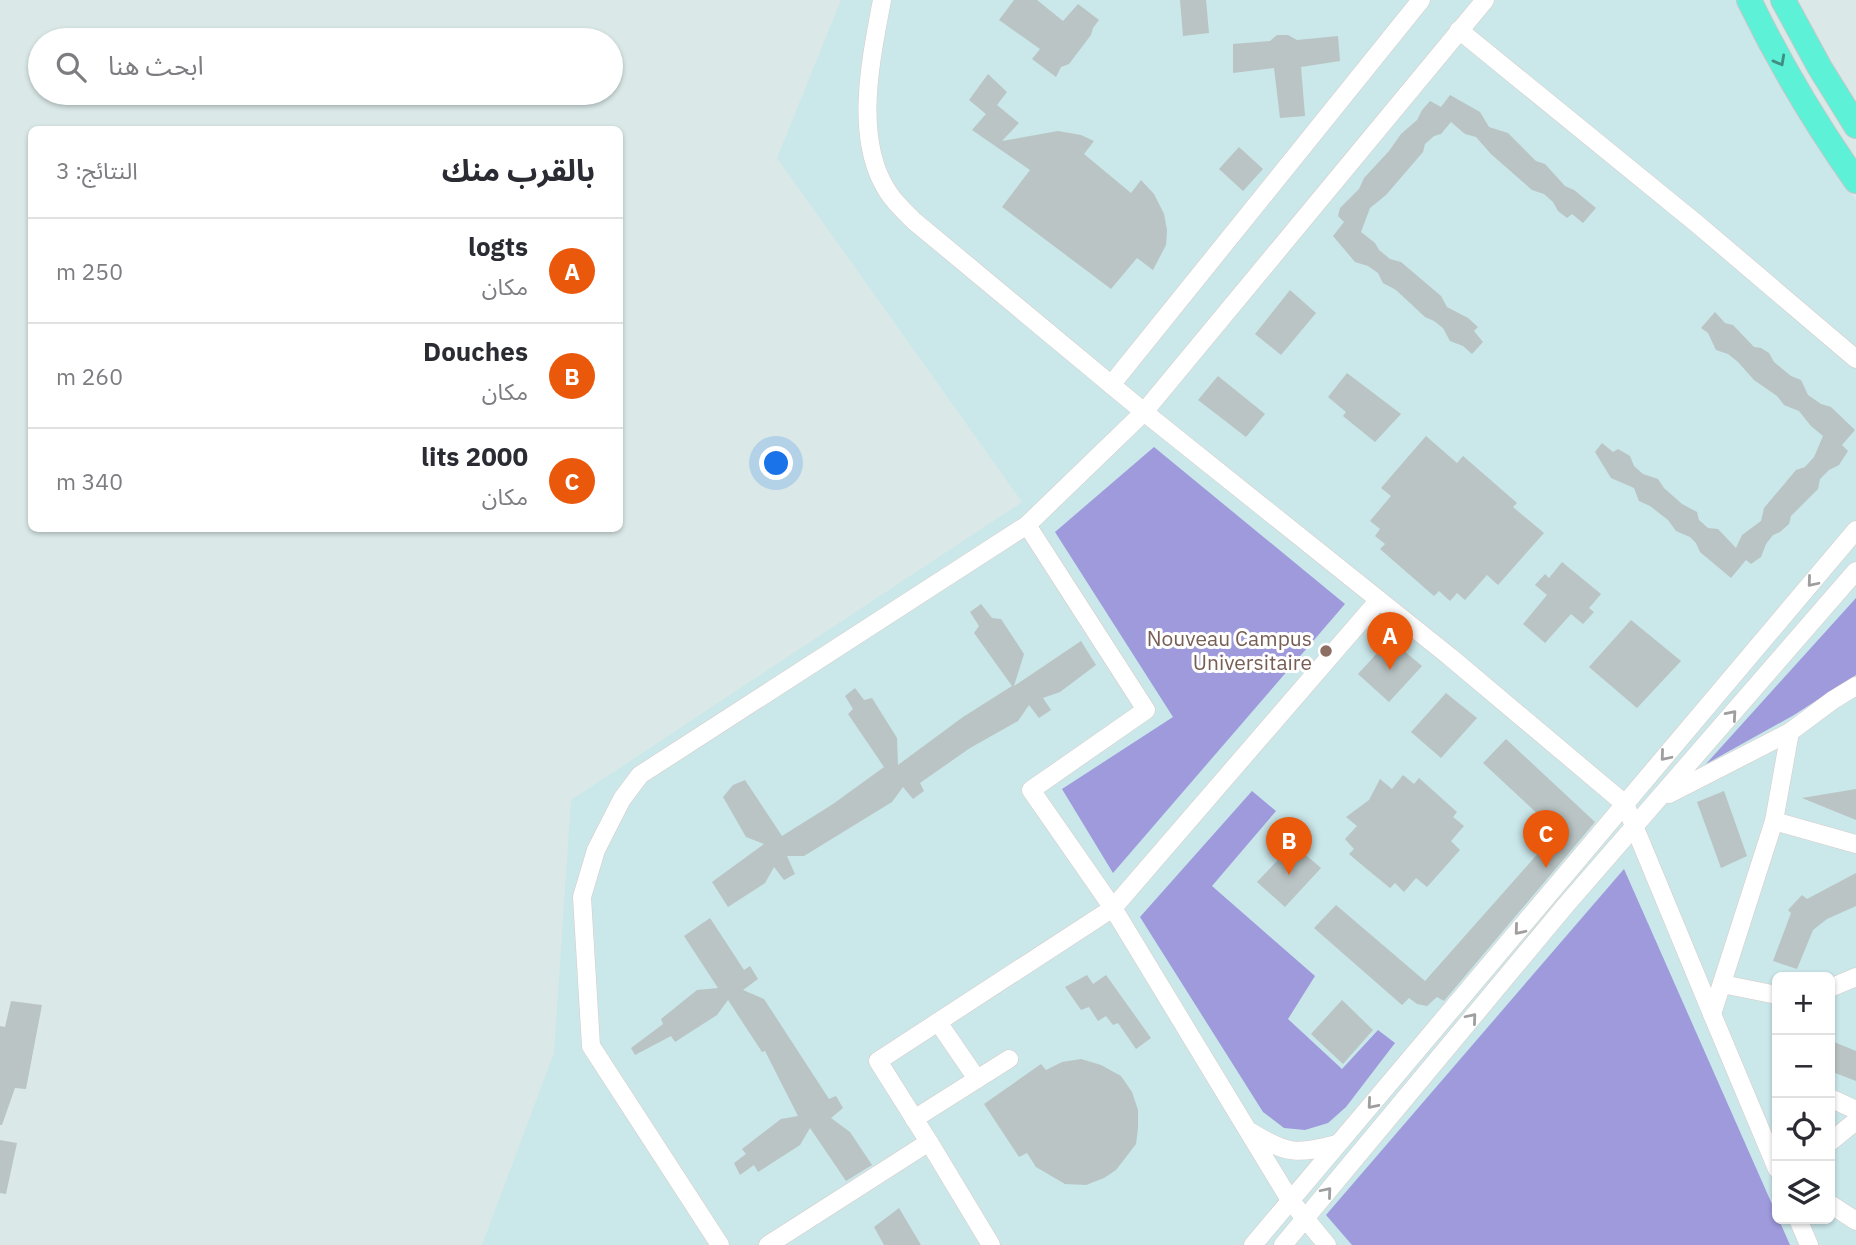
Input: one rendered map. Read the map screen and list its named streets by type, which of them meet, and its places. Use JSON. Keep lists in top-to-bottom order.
{
  "places": ["Nouveau Campus Universitaire"],
  "page": {
    "search": "ابحث هنا",
    "heading": ["بالقرب منك", "النتائج: 3"],
    "list": [
      {
        "mark": "A",
        "name": "logts",
        "note": "مكان",
        "value": "250 m"
      },
      {
        "mark": "B",
        "name": "Douches",
        "note": "مكان",
        "value": "260 m"
      },
      {
        "mark": "C",
        "name": "2000 lits",
        "note": "مكان",
        "value": "340 m"
      }
    ],
    "pins": ["A", "C", "B"],
    "map_buttons": ["+", "−"]
  }
}
